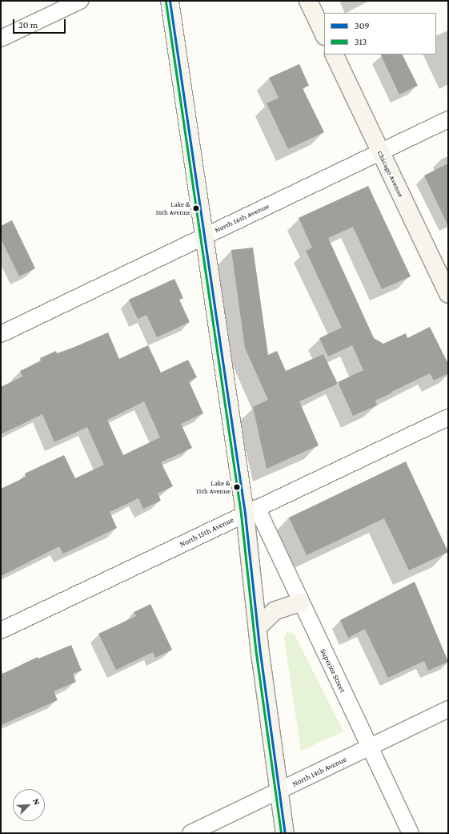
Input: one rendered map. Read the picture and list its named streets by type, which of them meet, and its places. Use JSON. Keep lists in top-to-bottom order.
{
  "streets": {
    "main road": ["Chicago Avenue"],
    "street": [
      "North 16th Avenue",
      "North 15th Avenue",
      "Superior Street",
      "North 14th Avenue"
    ]
  },
  "crossings": [
    ["Chicago Avenue", "North 16th Avenue"],
    ["North 15th Avenue", "Superior Street"],
    ["Superior Street", "North 14th Avenue"]
  ],
  "places": ["Lake & 16th Avenue", "Lake & 15th Avenue"],
  "lines": ["transit line 309", "transit line 313"],
  "legend": ["309", "313"],
  "scale_bar": "20 m",
  "north": "top right"
}
